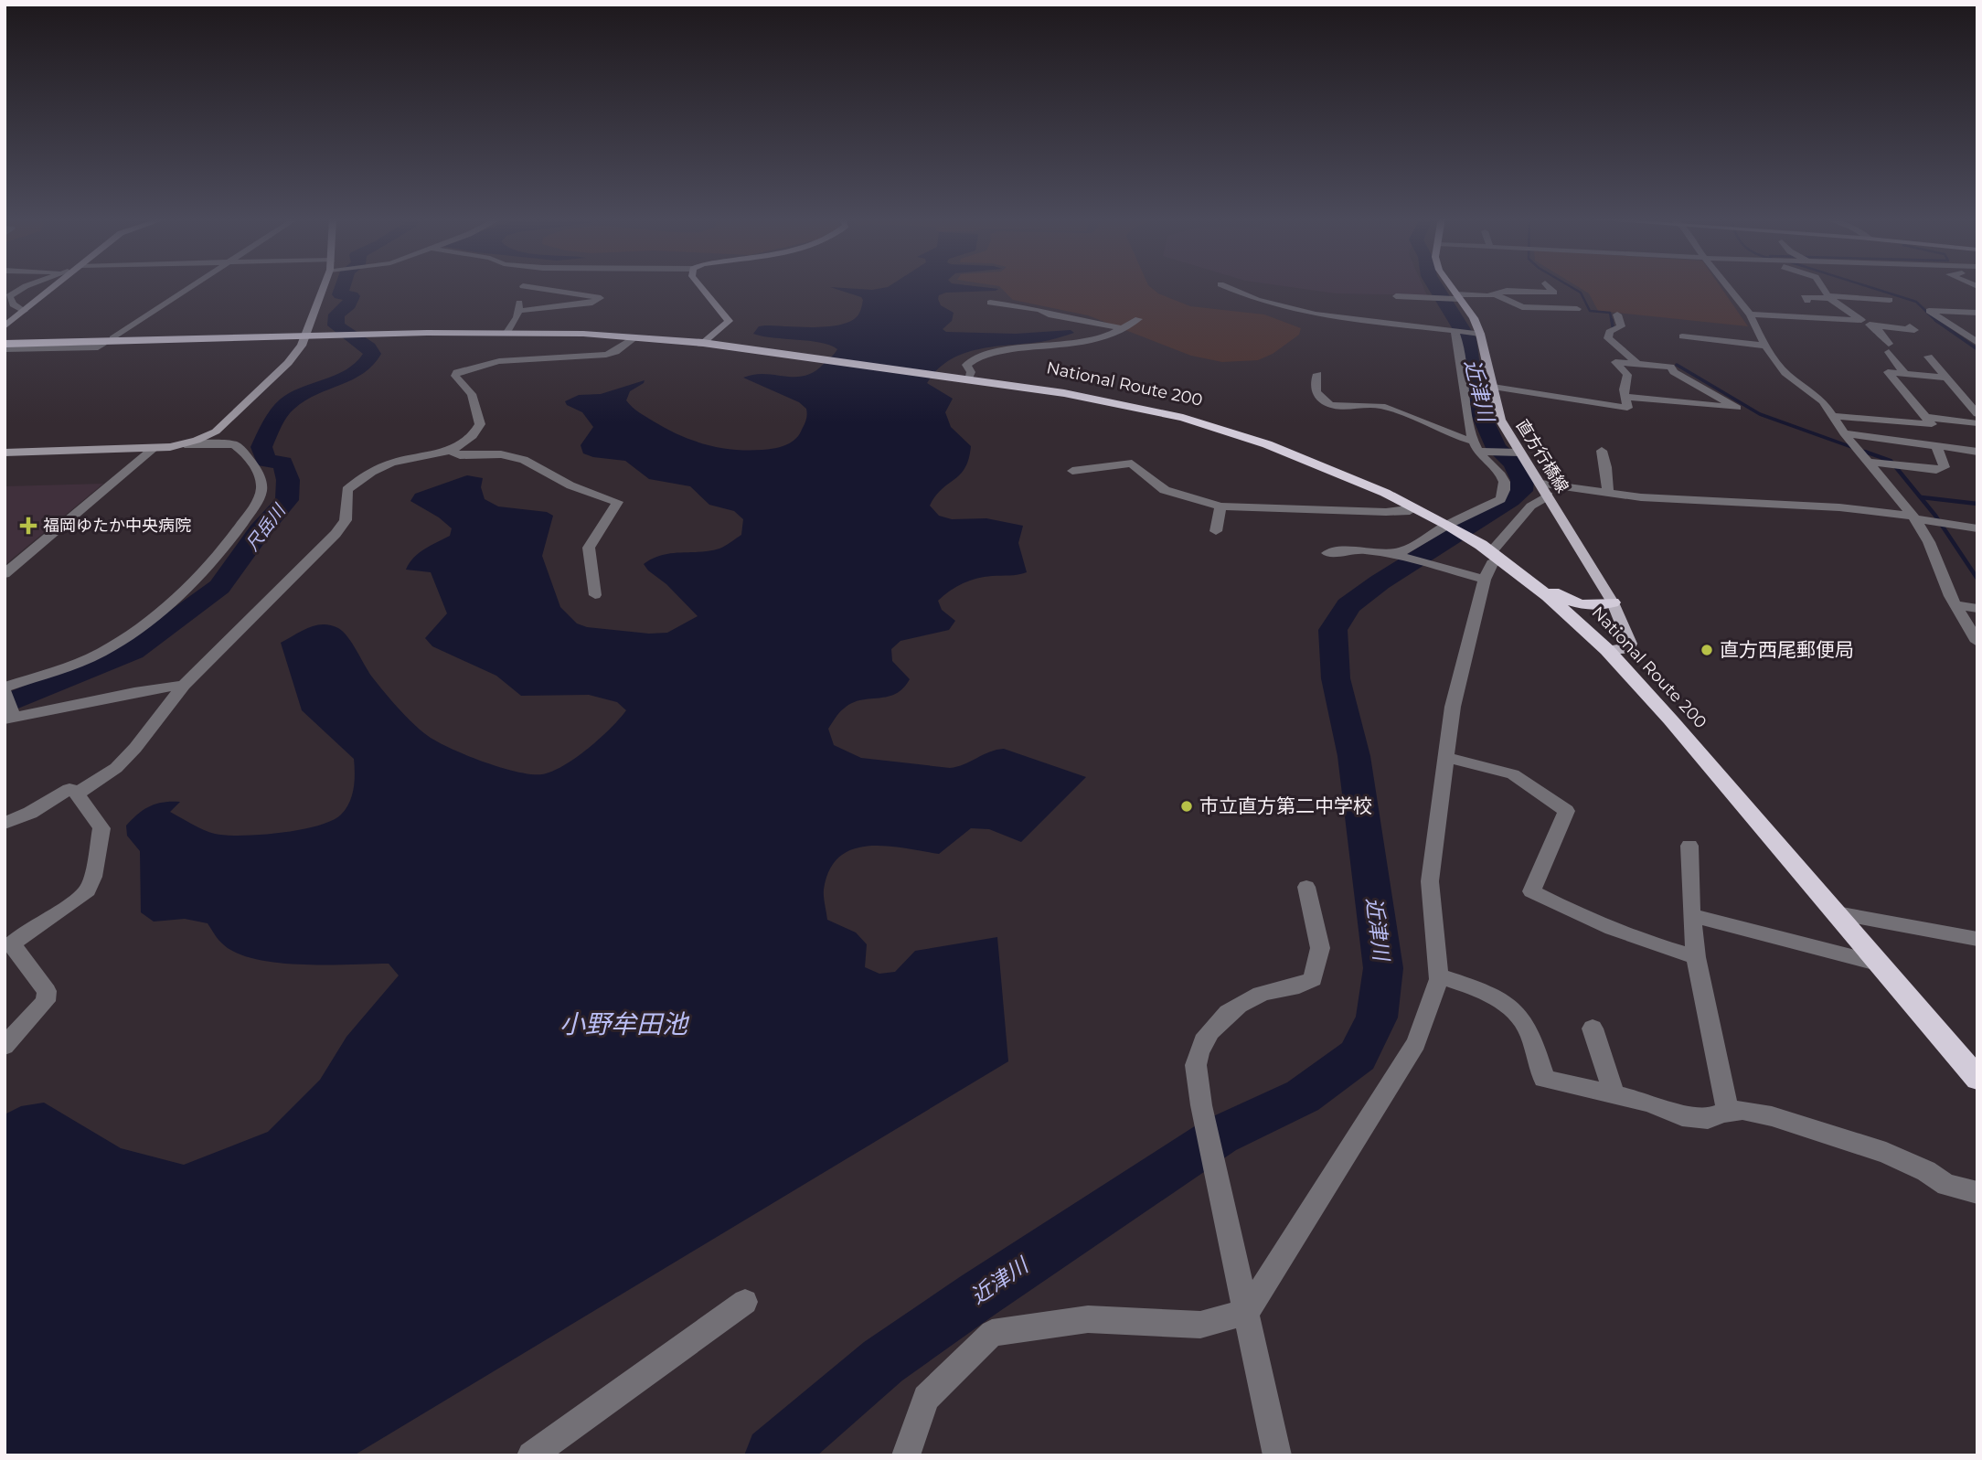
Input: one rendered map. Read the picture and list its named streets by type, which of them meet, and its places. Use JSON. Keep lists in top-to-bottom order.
{
  "streets": {
    "highway": ["National Route 200"],
    "main road": ["直方行橋線"]
  },
  "crossings": [
    ["National Route 200", "直方行橋線"]
  ],
  "water": ["近津川", "尺岳川", "小野牟田池"],
  "places": {
    "health": ["福岡ゆたか中央病院"],
    "other": ["直方西尾郵便局", "市立直方第二中学校"]
  }
}
